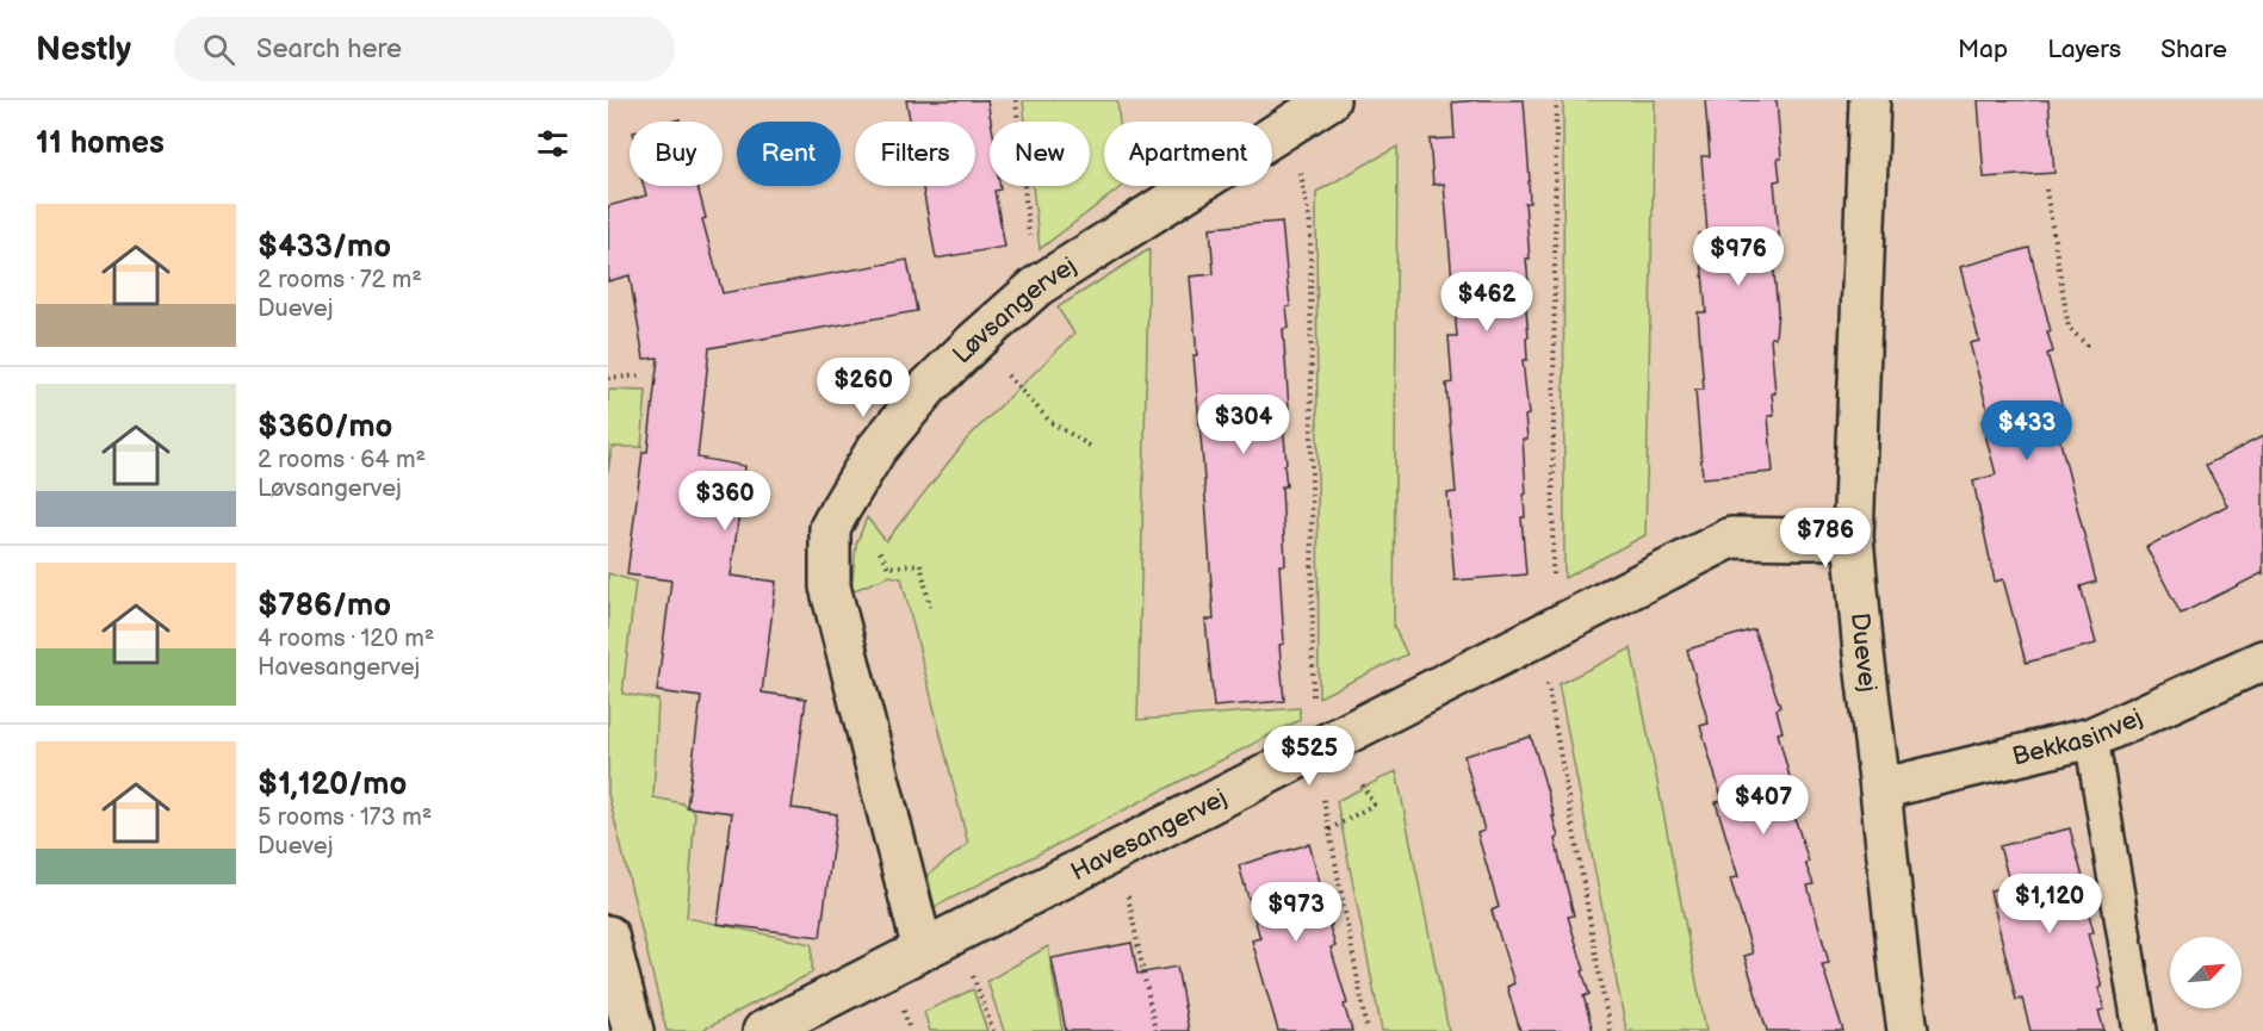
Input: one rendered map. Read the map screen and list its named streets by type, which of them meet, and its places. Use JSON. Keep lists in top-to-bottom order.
{
  "streets": {
    "street": [
      "Løvsangervej",
      "Duevej",
      "Bekkasinvej",
      "Havesangervej"
    ]
  },
  "crossings": [
    ["Løvsangervej", "Havesangervej"],
    ["Duevej", "Bekkasinvej"],
    ["Duevej", "Havesangervej"]
  ],
  "north": "top right",
  "page": {
    "header": "Nestly",
    "search": "Search here",
    "nav": ["Map", "Layers", "Share"],
    "heading": "11 homes",
    "chip": [
      "Buy",
      "Rent",
      "Filters",
      "New",
      "Apartment"
    ],
    "list": [
      {
        "name": "$433/mo",
        "note": "2 rooms · 72 m² · Duevej"
      },
      {
        "name": "$360/mo",
        "note": "2 rooms · 64 m² · Løvsangervej"
      },
      {
        "name": "$786/mo",
        "note": "4 rooms · 120 m² · Havesangervej"
      },
      {
        "name": "$1,120/mo",
        "note": "5 rooms · 173 m² · Duevej"
      }
    ],
    "price": [
      "$976",
      "$462",
      "$260",
      "$304",
      "$433",
      "$360",
      "$786",
      "$525",
      "$407",
      "$1,120",
      "$973"
    ]
  }
}
